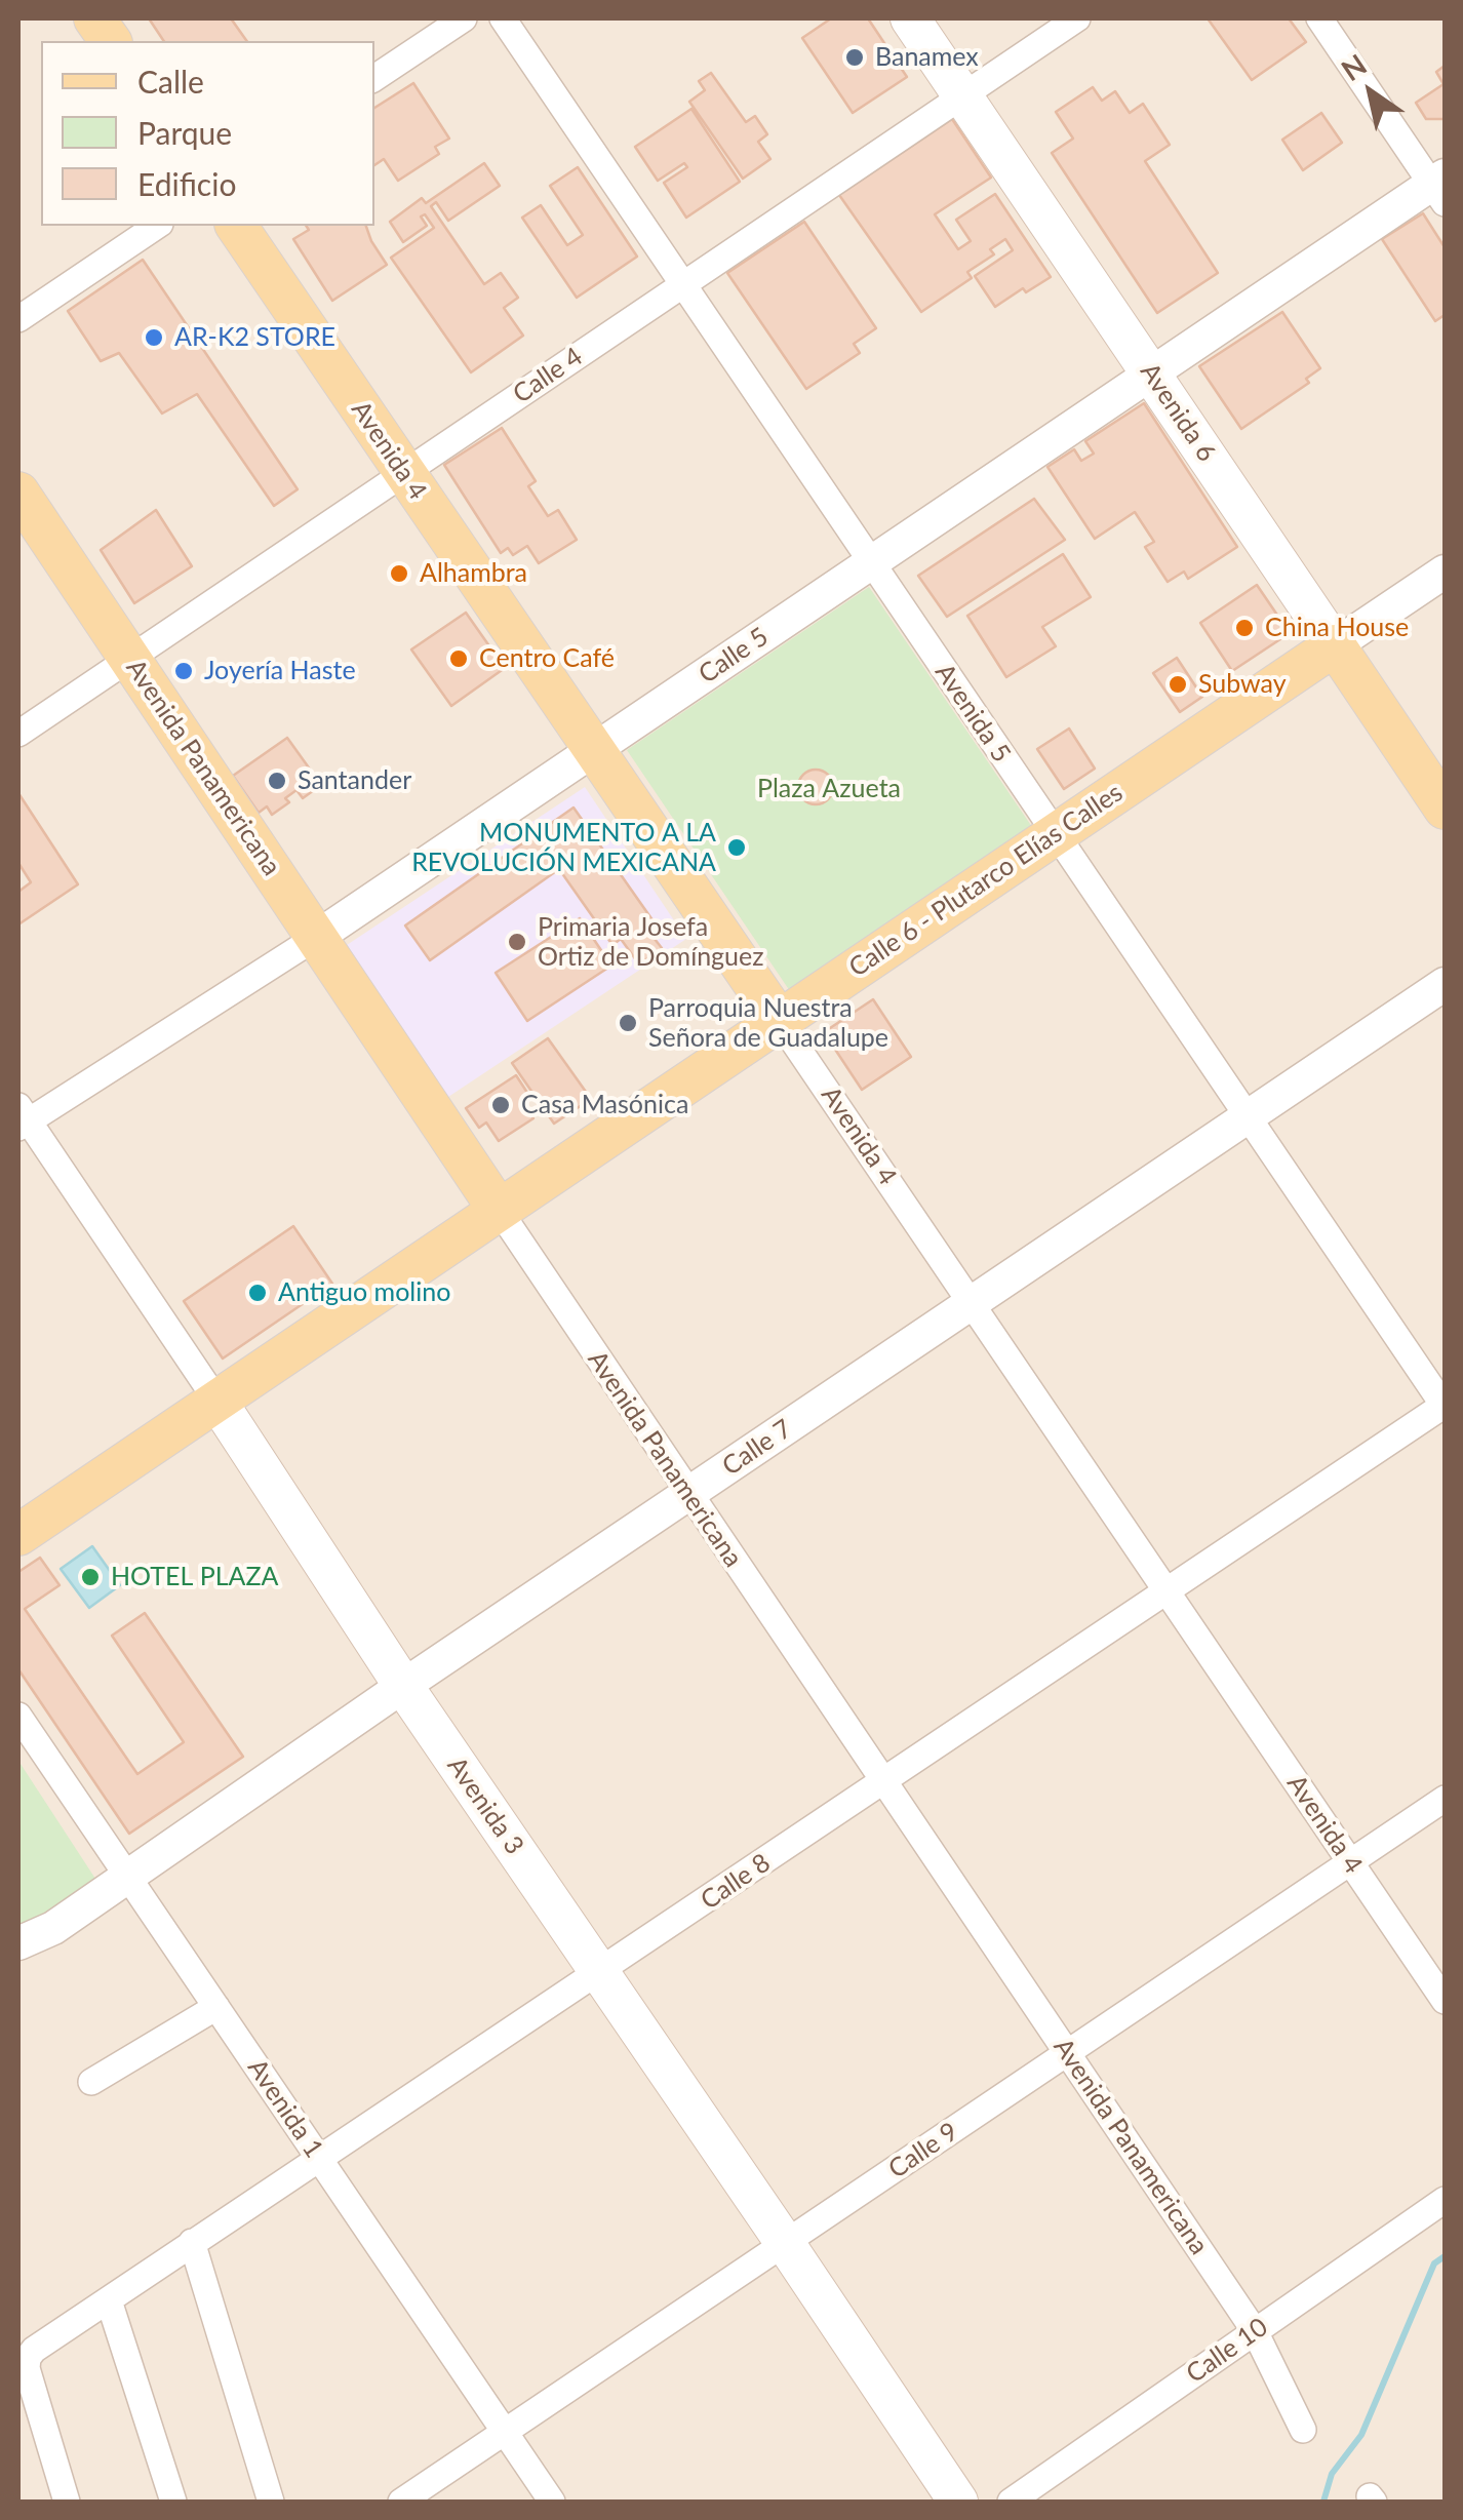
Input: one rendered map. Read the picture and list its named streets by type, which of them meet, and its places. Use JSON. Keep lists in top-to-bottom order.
{
  "streets": {
    "main road": [
      "Avenida 6",
      "Avenida 4",
      "Avenida Panamericana",
      "Calle 6 - Plutarco Elías Calles",
      "Avenida 3"
    ],
    "street": [
      "Calle 4",
      "Calle 5",
      "Avenida 5",
      "Calle 7",
      "Calle 8",
      "Avenida 1",
      "Calle 9",
      "Calle 10"
    ]
  },
  "crossings": [
    ["Calle 4", "Avenida 6"],
    ["Calle 4", "Avenida 4"],
    ["Calle 4", "Avenida 5"],
    ["Calle 4", "Avenida Panamericana"],
    ["Avenida 6", "Calle 5"],
    ["Avenida 6", "Calle 6 - Plutarco Elías Calles"],
    ["Avenida 4", "Calle 5"],
    ["Avenida 4", "Calle 6 - Plutarco Elías Calles"],
    ["Avenida 4", "Calle 7"],
    ["Avenida 4", "Calle 8"],
    ["Avenida 4", "Calle 9"],
    ["Calle 5", "Avenida 5"],
    ["Calle 5", "Avenida Panamericana"],
    ["Calle 5", "Avenida 3"],
    ["Avenida 5", "Calle 6 - Plutarco Elías Calles"],
    ["Avenida 5", "Calle 7"],
    ["Avenida 5", "Calle 8"],
    ["Avenida Panamericana", "Calle 6 - Plutarco Elías Calles"],
    ["Avenida Panamericana", "Calle 7"],
    ["Avenida Panamericana", "Calle 8"],
    ["Avenida Panamericana", "Calle 9"],
    ["Avenida Panamericana", "Calle 10"],
    ["Calle 6 - Plutarco Elías Calles", "Avenida 3"],
    ["Calle 7", "Avenida 3"],
    ["Calle 7", "Avenida 1"],
    ["Avenida 3", "Calle 8"],
    ["Avenida 3", "Calle 9"],
    ["Calle 8", "Avenida 1"],
    ["Avenida 1", "Calle 9"]
  ],
  "parks": ["Plaza Azueta"],
  "places": [
    "Banamex",
    "AR-K2 STORE",
    "Alhambra",
    "China House",
    "Centro Café",
    "Joyería Haste",
    "Subway",
    "Santander",
    "MONUMENTO A LA REVOLUCIÓN MEXICANA",
    "Primaria Josefa Ortiz de Domínguez",
    "Parroquia Nuestra Señora de Guadalupe",
    "Casa Masónica",
    "Antiguo molino",
    "HOTEL PLAZA"
  ],
  "legend": ["Calle", "Parque", "Edificio"],
  "north": "top left"
}
